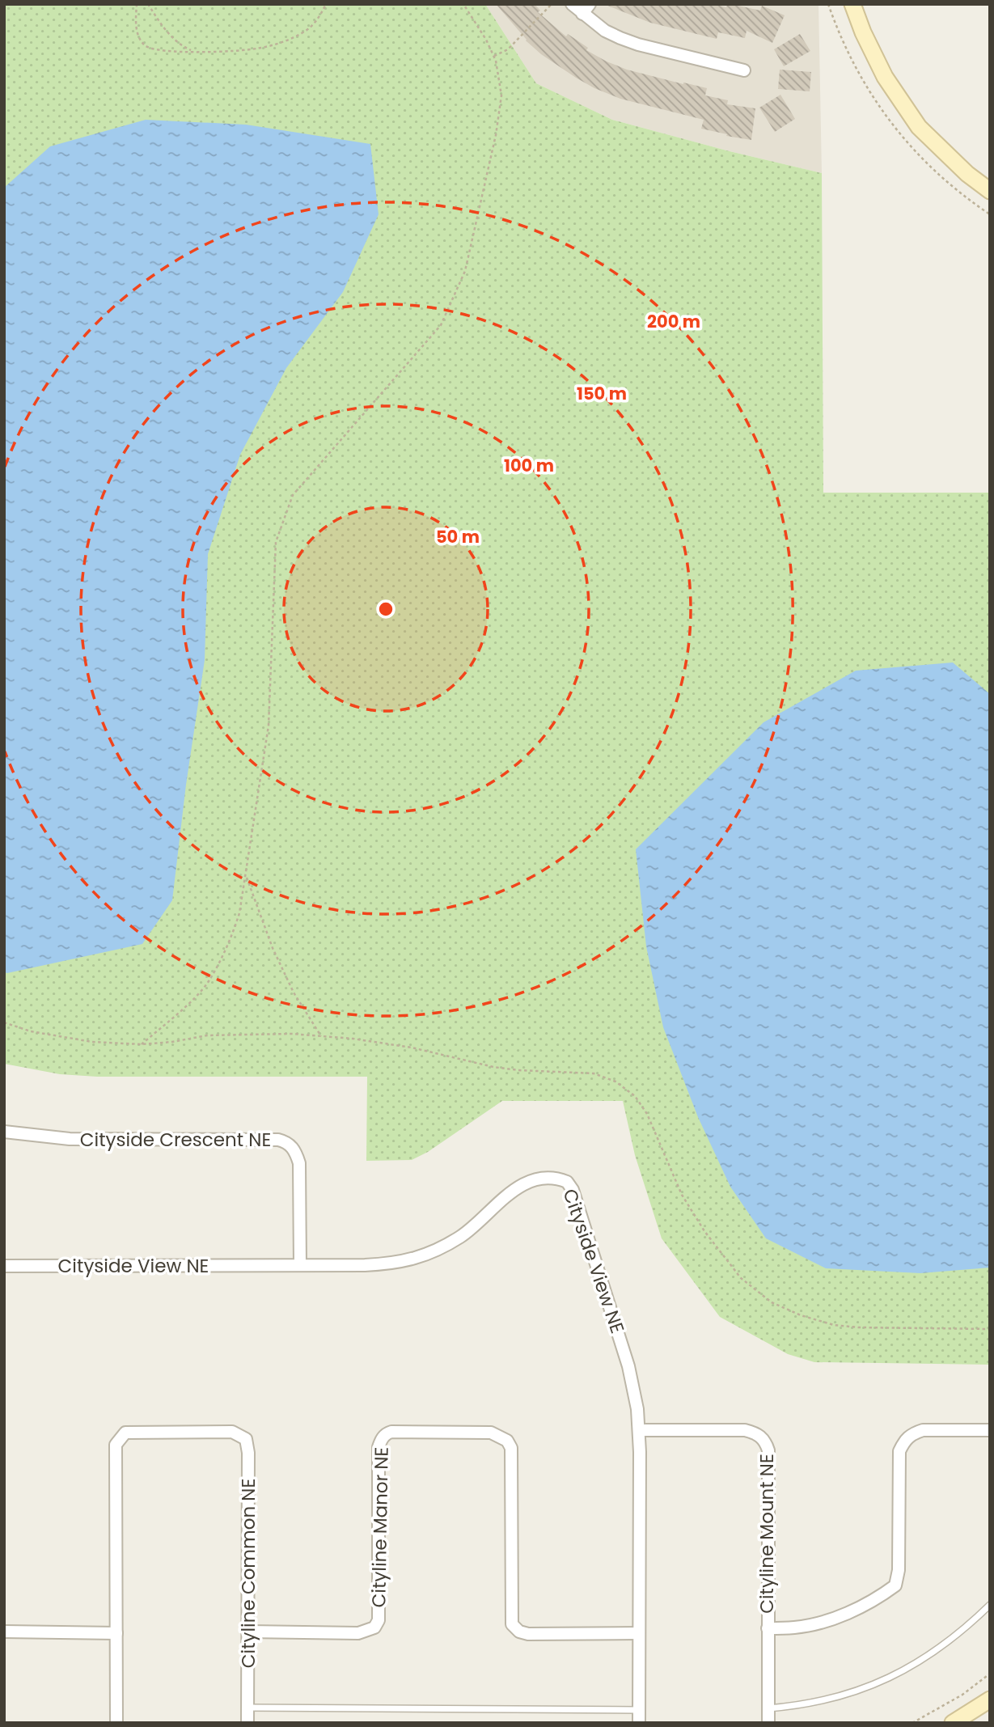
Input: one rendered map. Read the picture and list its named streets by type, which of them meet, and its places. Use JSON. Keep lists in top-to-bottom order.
{
  "streets": {
    "street": [
      "Cityside Crescent NE",
      "Cityside View NE",
      "Cityline Manor NE",
      "Cityline Mount NE",
      "Cityline Common NE"
    ]
  },
  "crossings": [
    ["Cityside Crescent NE", "Cityside View NE"],
    ["Cityside View NE", "Cityline Manor NE"],
    ["Cityside View NE", "Cityline Mount NE"],
    ["Cityline Manor NE", "Cityline Common NE"]
  ],
  "rings": [
    "200 m",
    "150 m",
    "100 m",
    "50 m"
  ]
}
